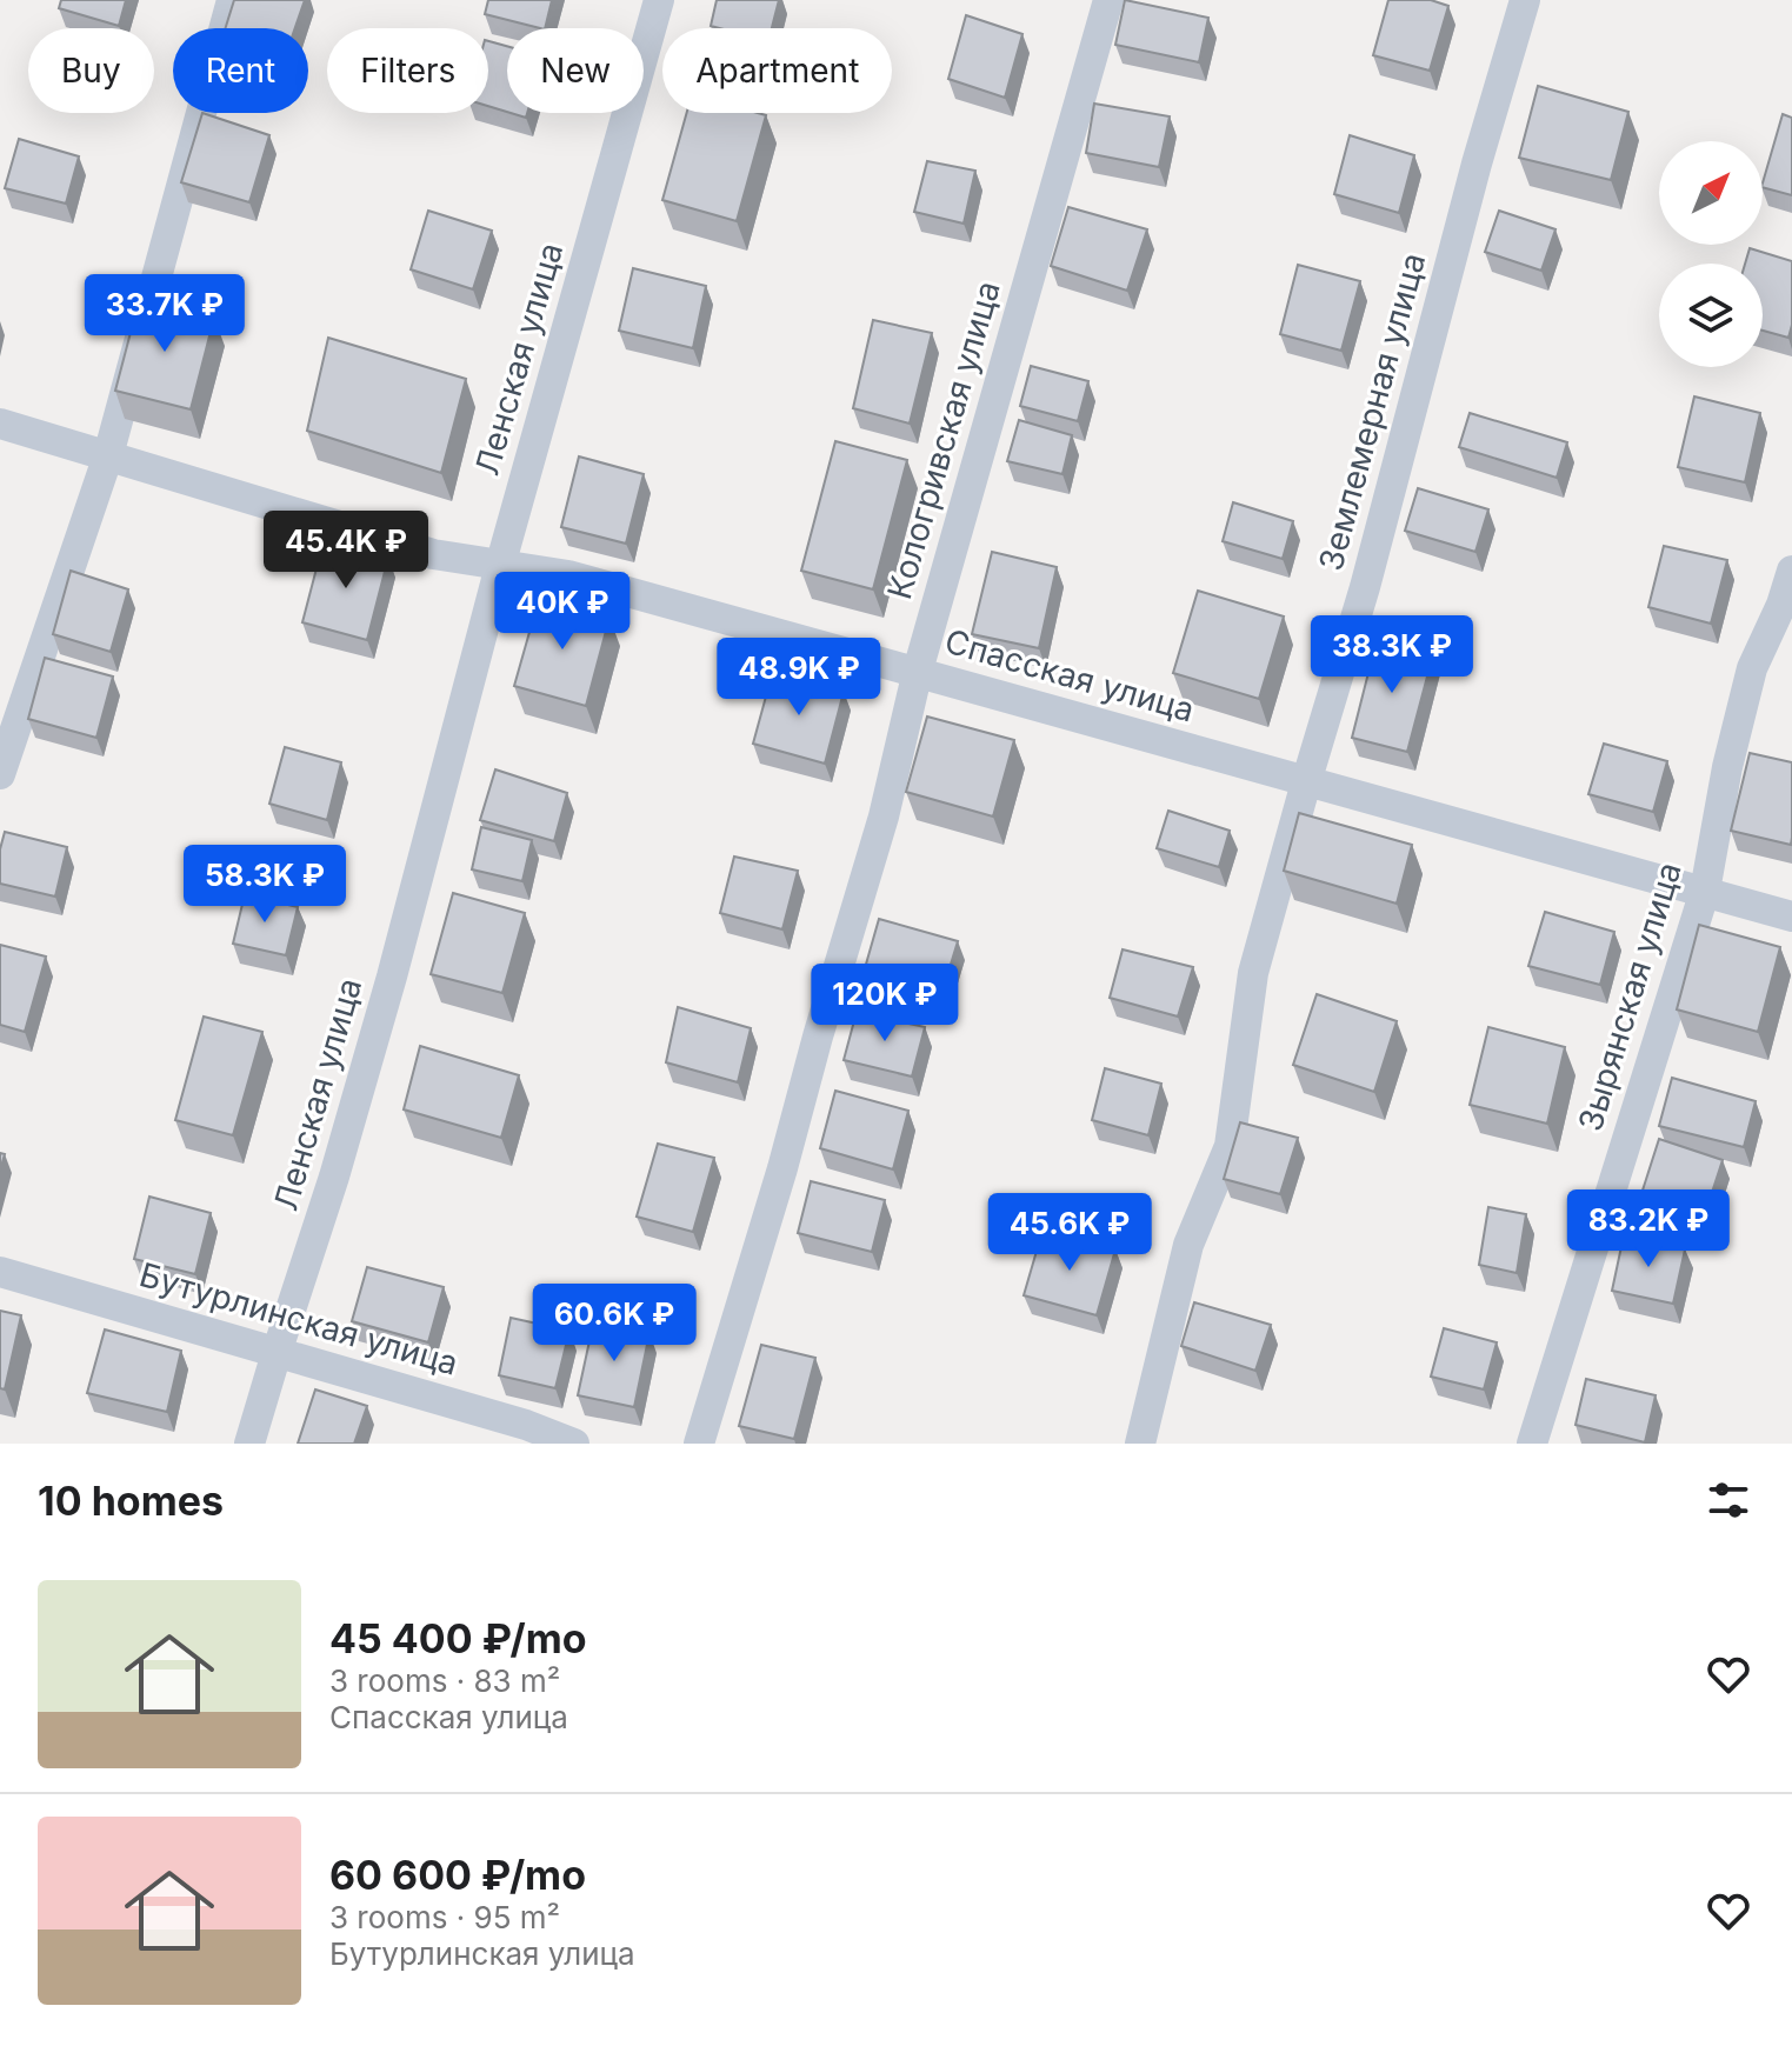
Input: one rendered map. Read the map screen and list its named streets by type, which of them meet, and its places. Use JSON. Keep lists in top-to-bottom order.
{
  "streets": {
    "street": [
      "Ленская улица",
      "Землемерная улица",
      "Кологривская улица",
      "Спасская улица",
      "Зырянская улица",
      "Бутурлинская улица"
    ]
  },
  "crossings": [
    ["Ленская улица", "Спасская улица"],
    ["Ленская улица", "Бутурлинская улица"],
    ["Землемерная улица", "Спасская улица"],
    ["Кологривская улица", "Спасская улица"],
    ["Спасская улица", "Зырянская улица"]
  ],
  "north": "top right",
  "page": {
    "chip": [
      "Buy",
      "Rent",
      "Filters",
      "New",
      "Apartment"
    ],
    "price": [
      "33.7K ₽",
      "45.4K ₽",
      "40K ₽",
      "38.3K ₽",
      "48.9K ₽",
      "58.3K ₽",
      "120K ₽",
      "83.2K ₽",
      "45.6K ₽",
      "60.6K ₽"
    ],
    "heading": "10 homes",
    "list": [
      {
        "name": "45 400 ₽/mo",
        "note": "3 rooms · 83 m² · Спасская улица"
      },
      {
        "name": "60 600 ₽/mo",
        "note": "3 rooms · 95 m² · Бутурлинская улица"
      }
    ]
  }
}
